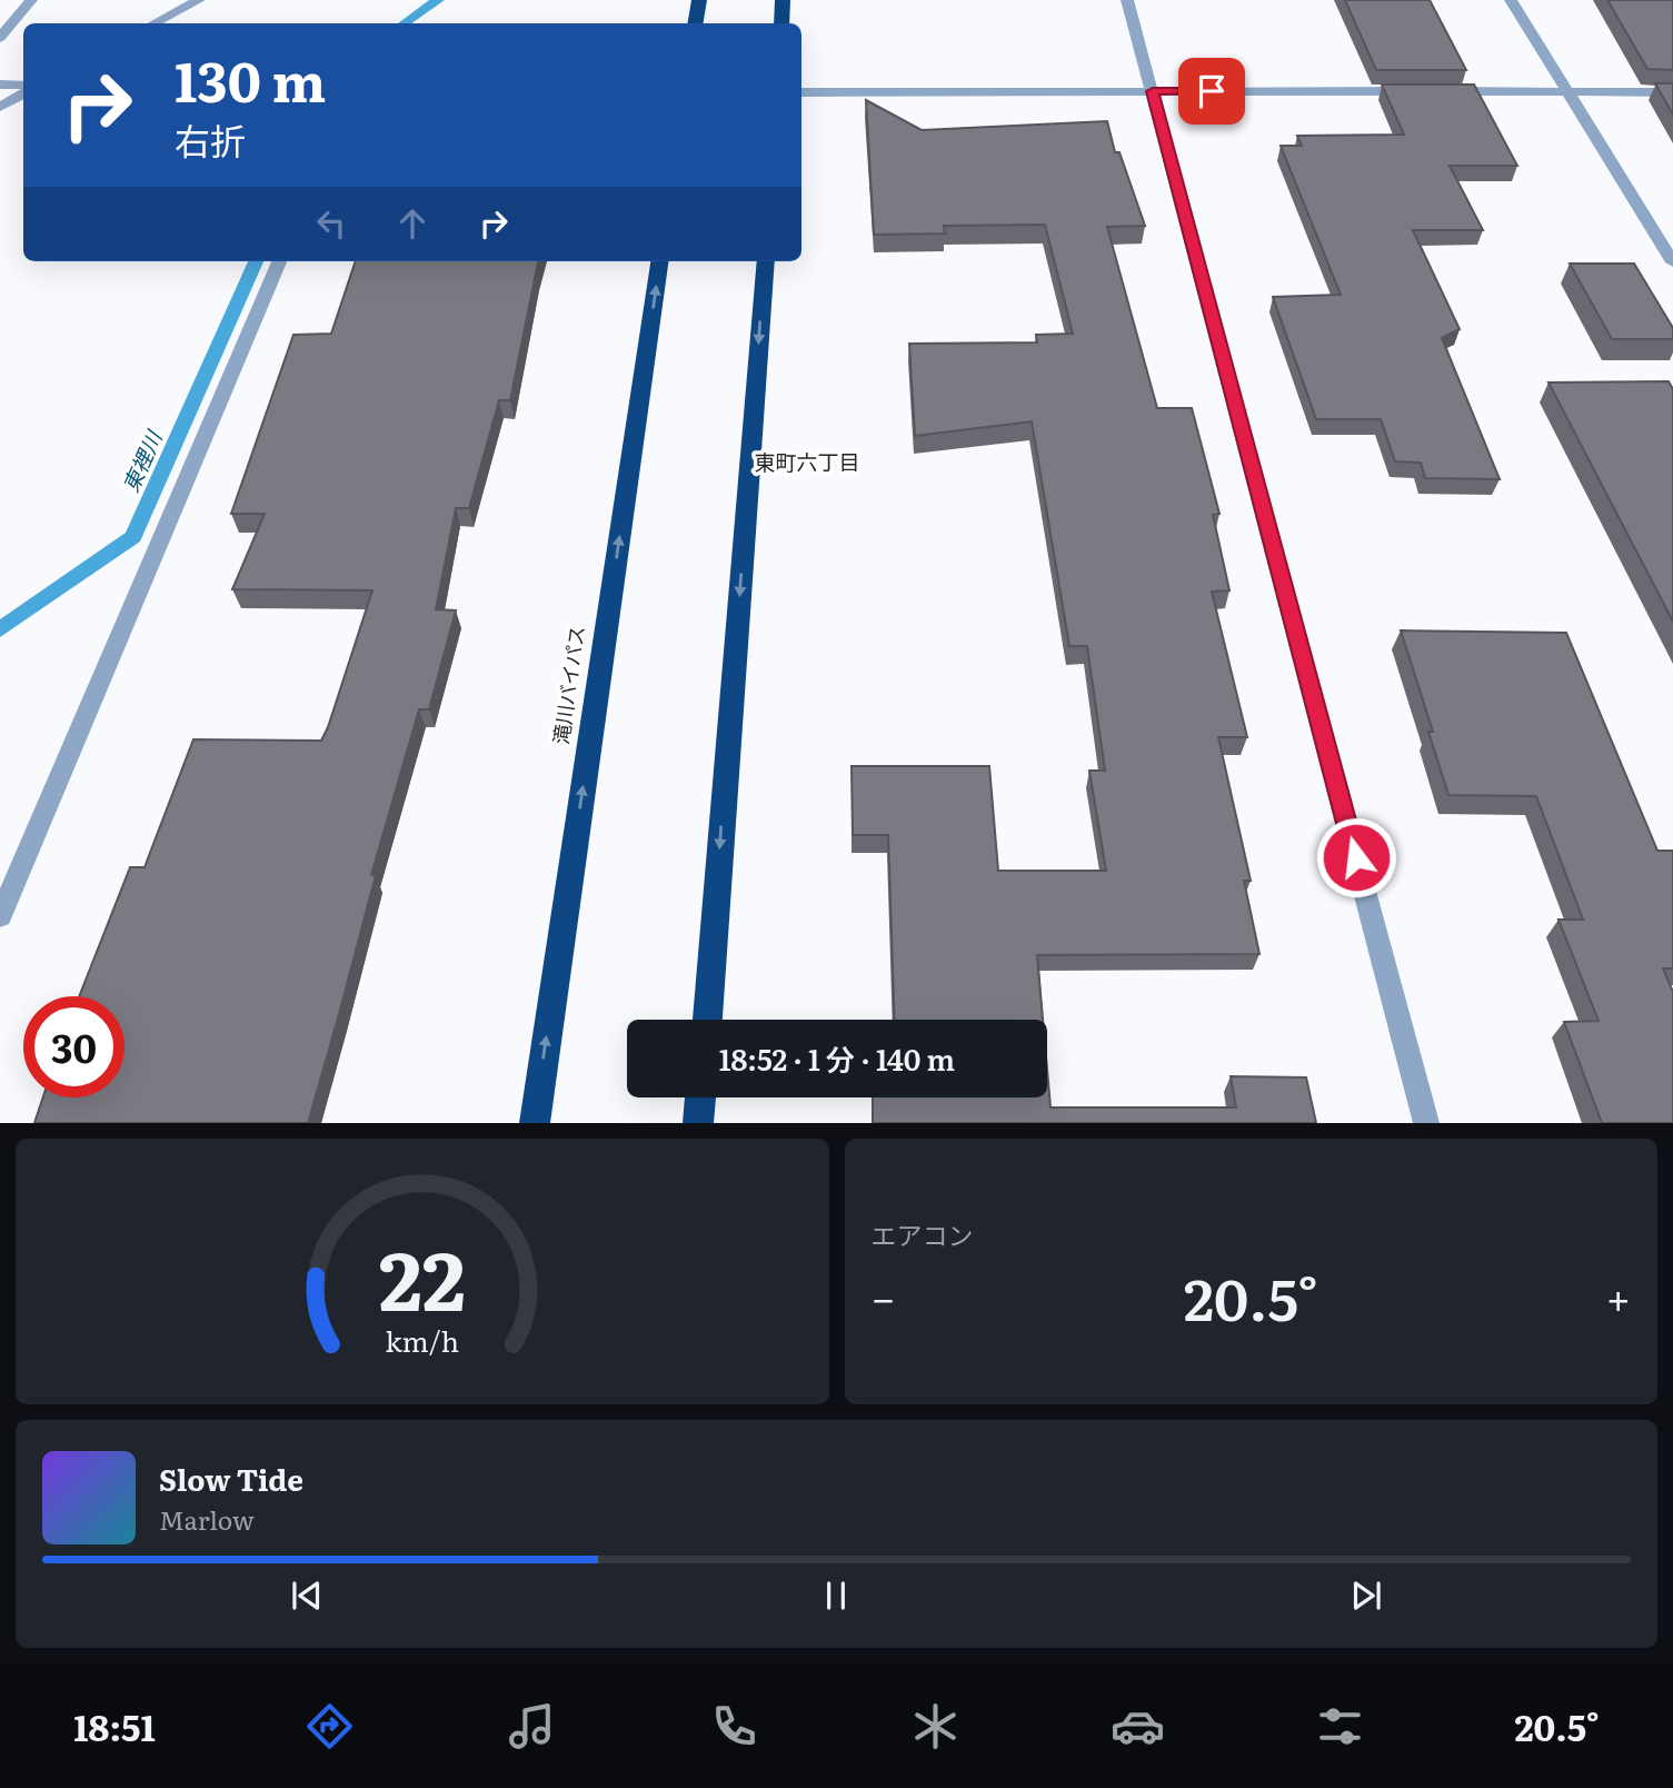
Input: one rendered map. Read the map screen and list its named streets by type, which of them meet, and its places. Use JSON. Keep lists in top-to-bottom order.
{
  "streets": {
    "highway": ["滝川バイパス"]
  },
  "districts": ["東町六丁目"],
  "water": ["東裡川"],
  "page": {
    "turn": ["130 m", "右折"],
    "limit": "30",
    "trip": "18:52 · 1 分 · 140 m",
    "tile": "エアコン",
    "heat": ["−", "20.5°", "+"],
    "song": ["Slow Tide", "Marlow"],
    "tabs": ["18:51", "20.5°"],
    "gauge": ["22", "km/h"]
  }
}
